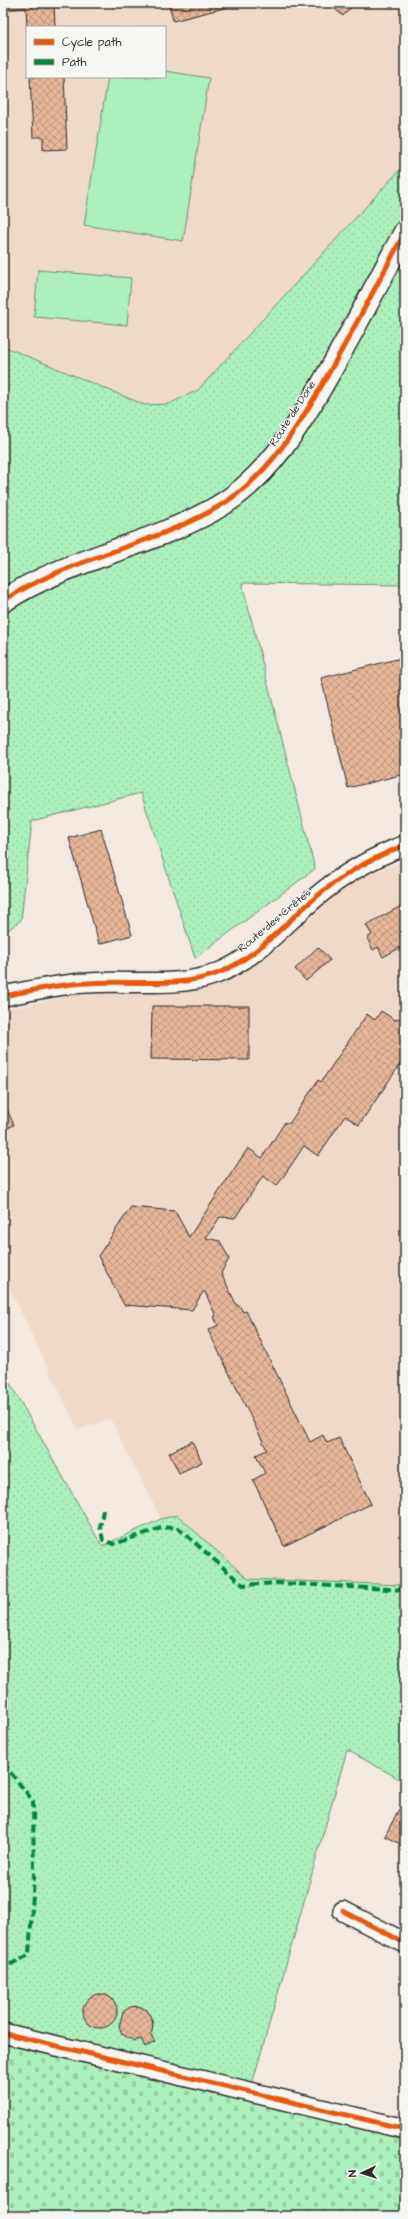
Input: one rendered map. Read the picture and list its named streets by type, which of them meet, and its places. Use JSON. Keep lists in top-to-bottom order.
{
  "streets": {
    "street": ["Route de Done", "Route des Crêtes"]
  },
  "legend": ["Cycle path", "Path"],
  "north": "left"
}
